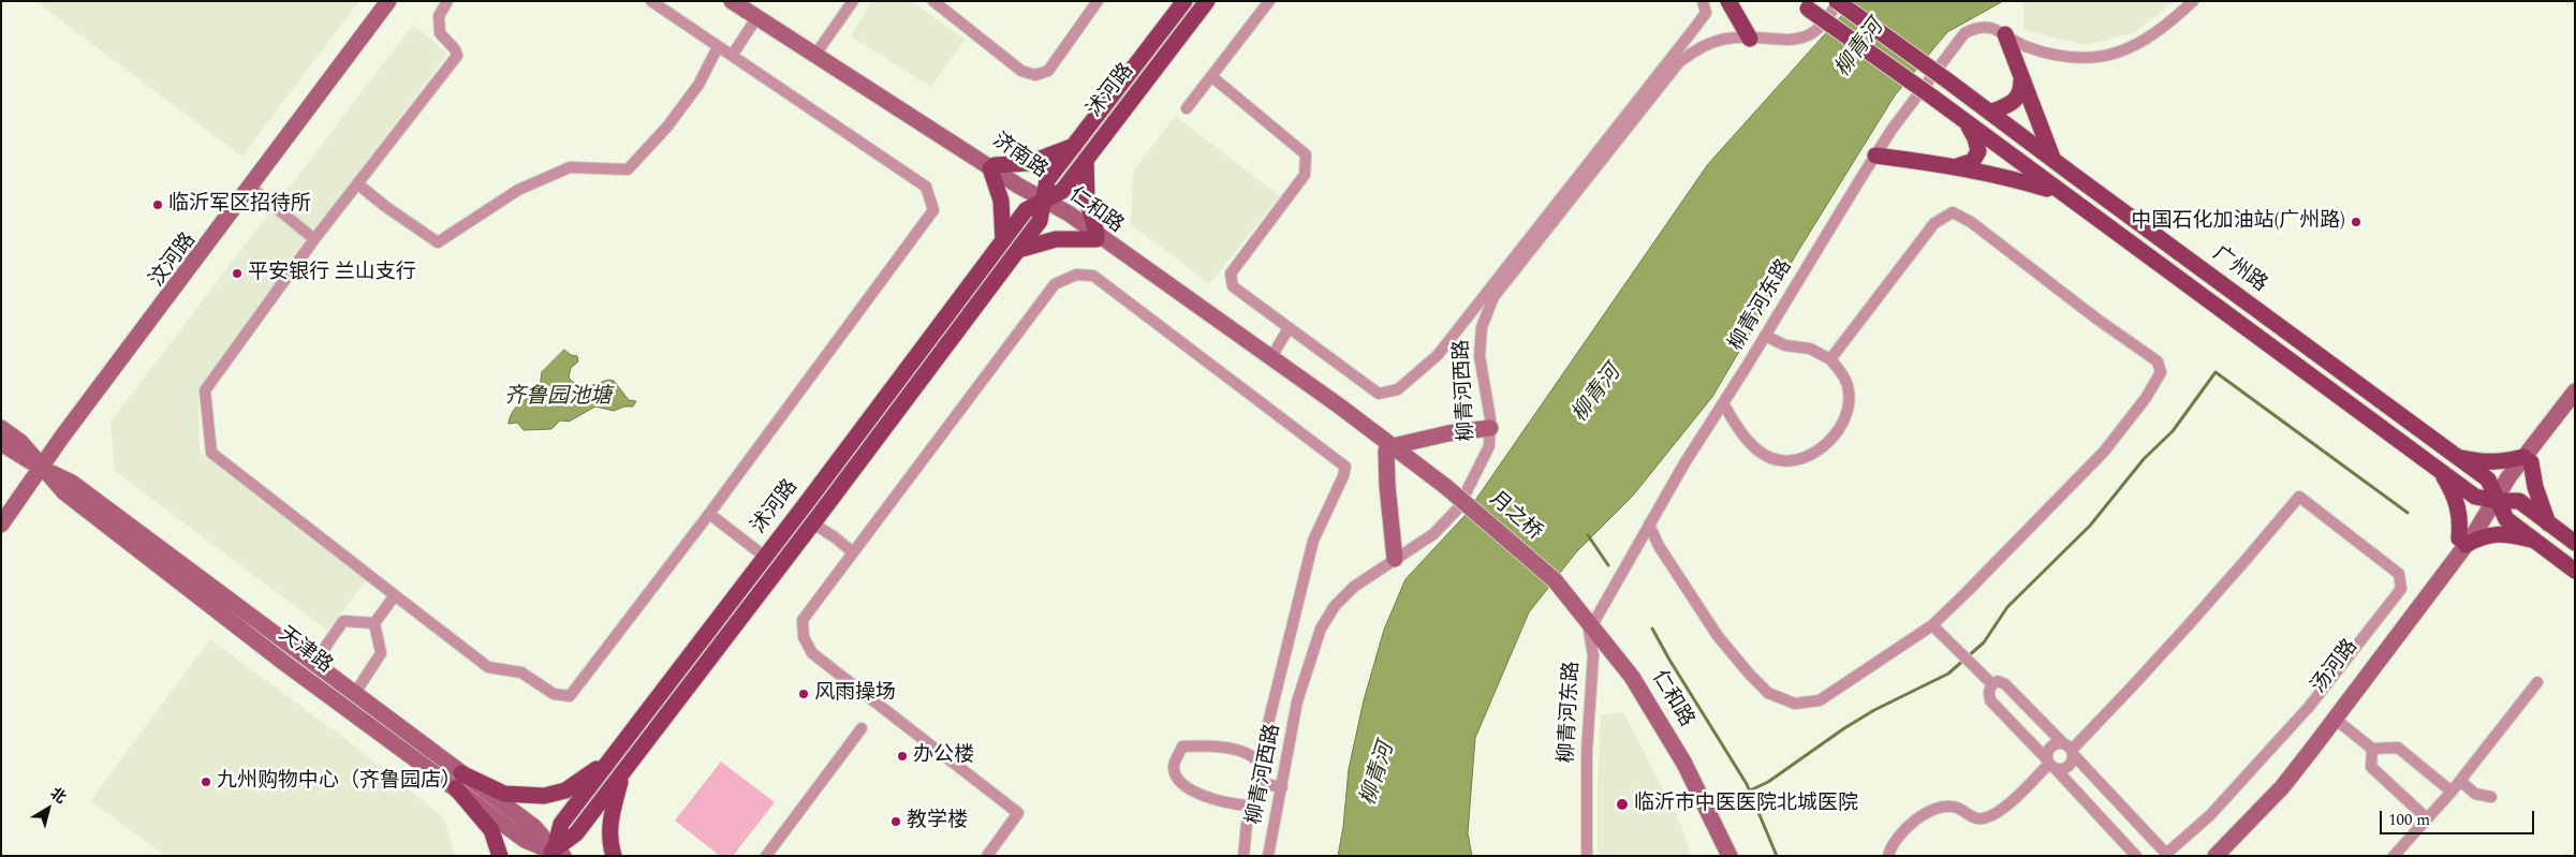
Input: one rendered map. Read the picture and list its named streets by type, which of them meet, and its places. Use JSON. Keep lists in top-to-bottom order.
{
  "streets": {
    "main road": ["沭河路", "广州路"],
    "street": [
      "济南路",
      "仁和路",
      "汶河路",
      "柳青河东路",
      "柳青河西路",
      "月之桥",
      "天津路",
      "汤河路"
    ]
  },
  "crossings": [
    ["沭河路", "济南路"],
    ["沭河路", "仁和路"],
    ["沭河路", "天津路"],
    ["济南路", "仁和路"],
    ["仁和路", "柳青河东路"],
    ["仁和路", "月之桥"],
    ["汶河路", "天津路"],
    ["广州路", "柳青河西路"],
    ["广州路", "汤河路"]
  ],
  "water": ["柳青河", "齐鲁园池塘"],
  "places": [
    "临沂军区招待所",
    "中国石化加油站(广州路)",
    "平安银行 兰山支行",
    "风雨操场",
    "办公楼",
    "九州购物中心（齐鲁园店）",
    "临沂市中医医院北城医院",
    "教学楼"
  ],
  "scale_bar": "100 m",
  "north": "top right"
}
